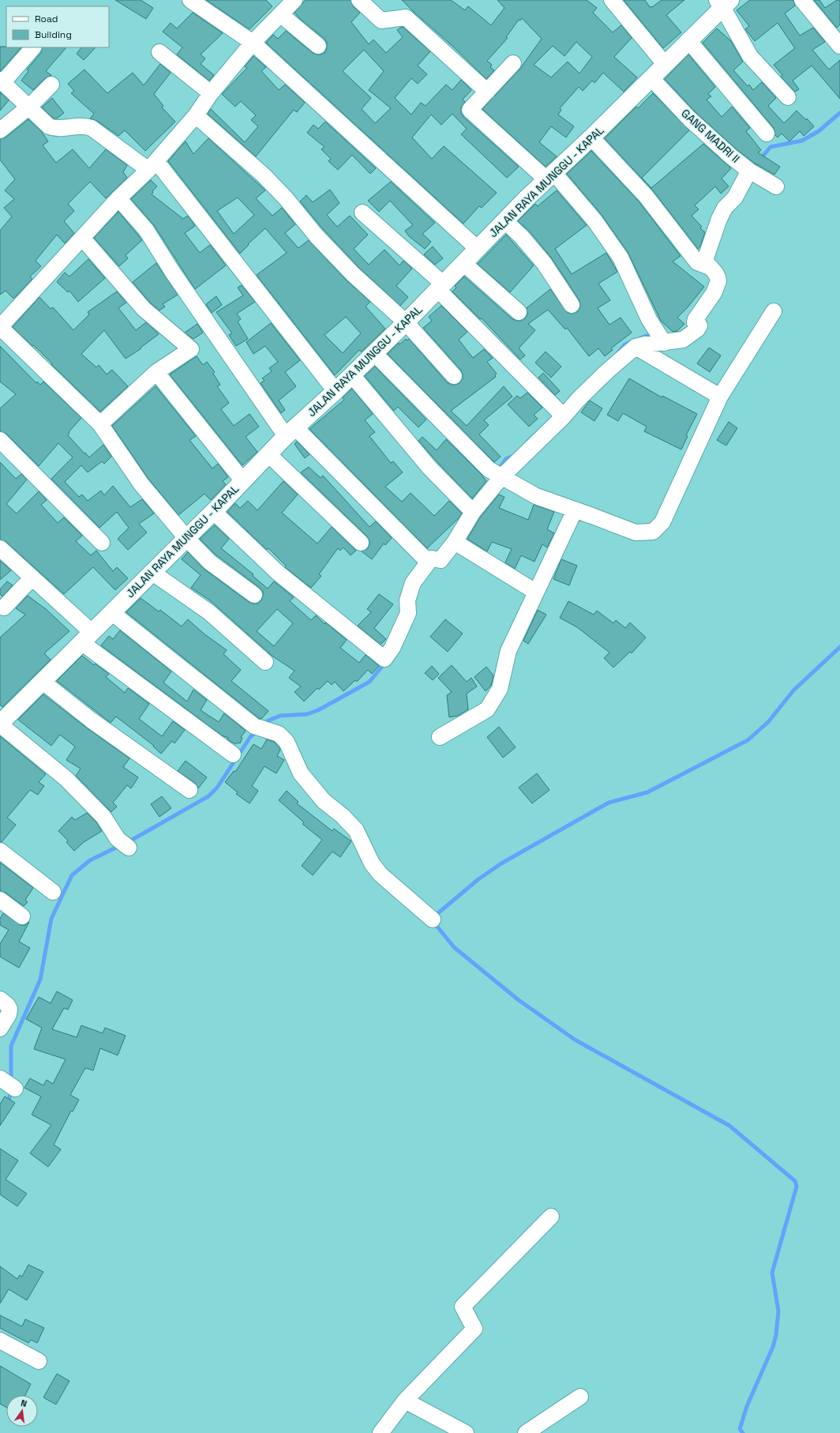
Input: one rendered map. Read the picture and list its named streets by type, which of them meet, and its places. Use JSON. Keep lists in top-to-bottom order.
{
  "streets": {
    "street": ["GANG MADRI II", "JALAN RAYA MUNGGU - KAPAL"]
  },
  "crossings": [
    ["GANG MADRI II", "JALAN RAYA MUNGGU - KAPAL"]
  ],
  "legend": ["Road", "Building"],
  "north": "top"
}
